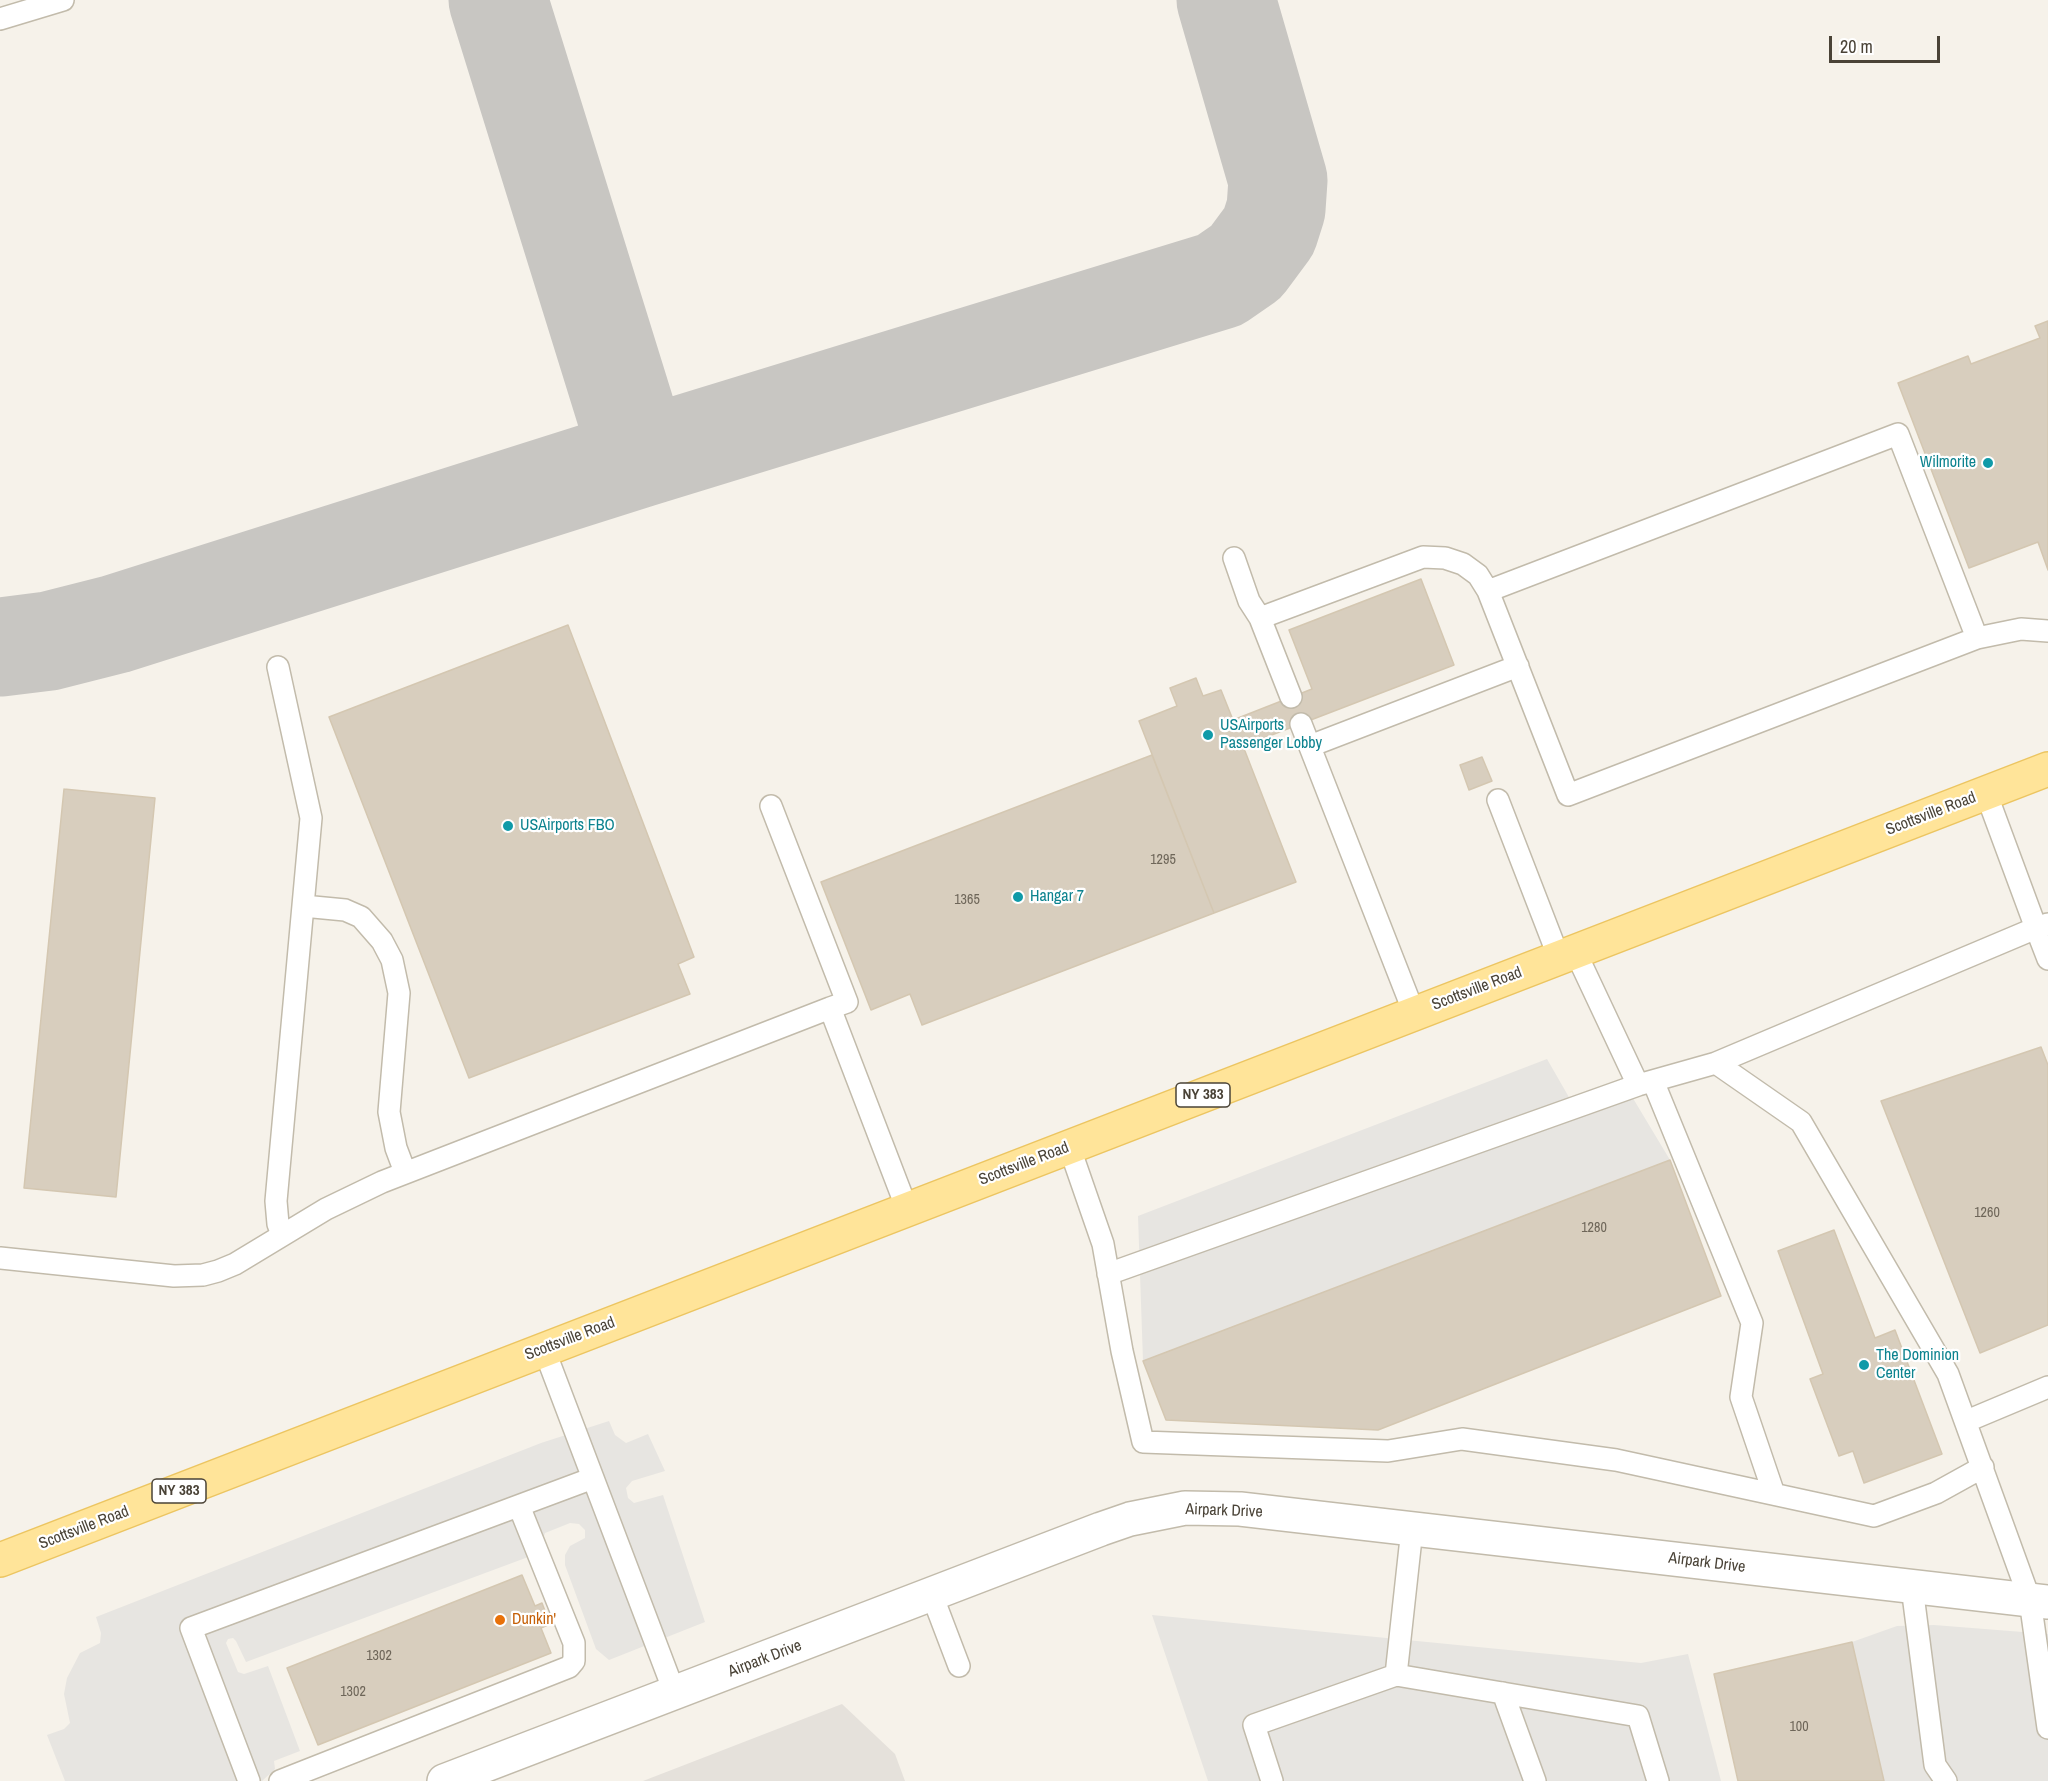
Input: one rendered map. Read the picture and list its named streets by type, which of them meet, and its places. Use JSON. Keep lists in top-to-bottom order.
{
  "streets": {
    "main road": ["Scottsville Road", "NY 383"],
    "street": ["Airpark Drive"]
  },
  "places": [
    "Wilmorite",
    "USAirports Passenger Lobby",
    "USAirports FBO",
    "Hangar 7",
    "The Dominion Center",
    "Dunkin'"
  ],
  "house_numbers": [
    "1295",
    "1365",
    "1260",
    "1280",
    "1302",
    "1302",
    "100"
  ],
  "scale_bar": "20 m"
}
